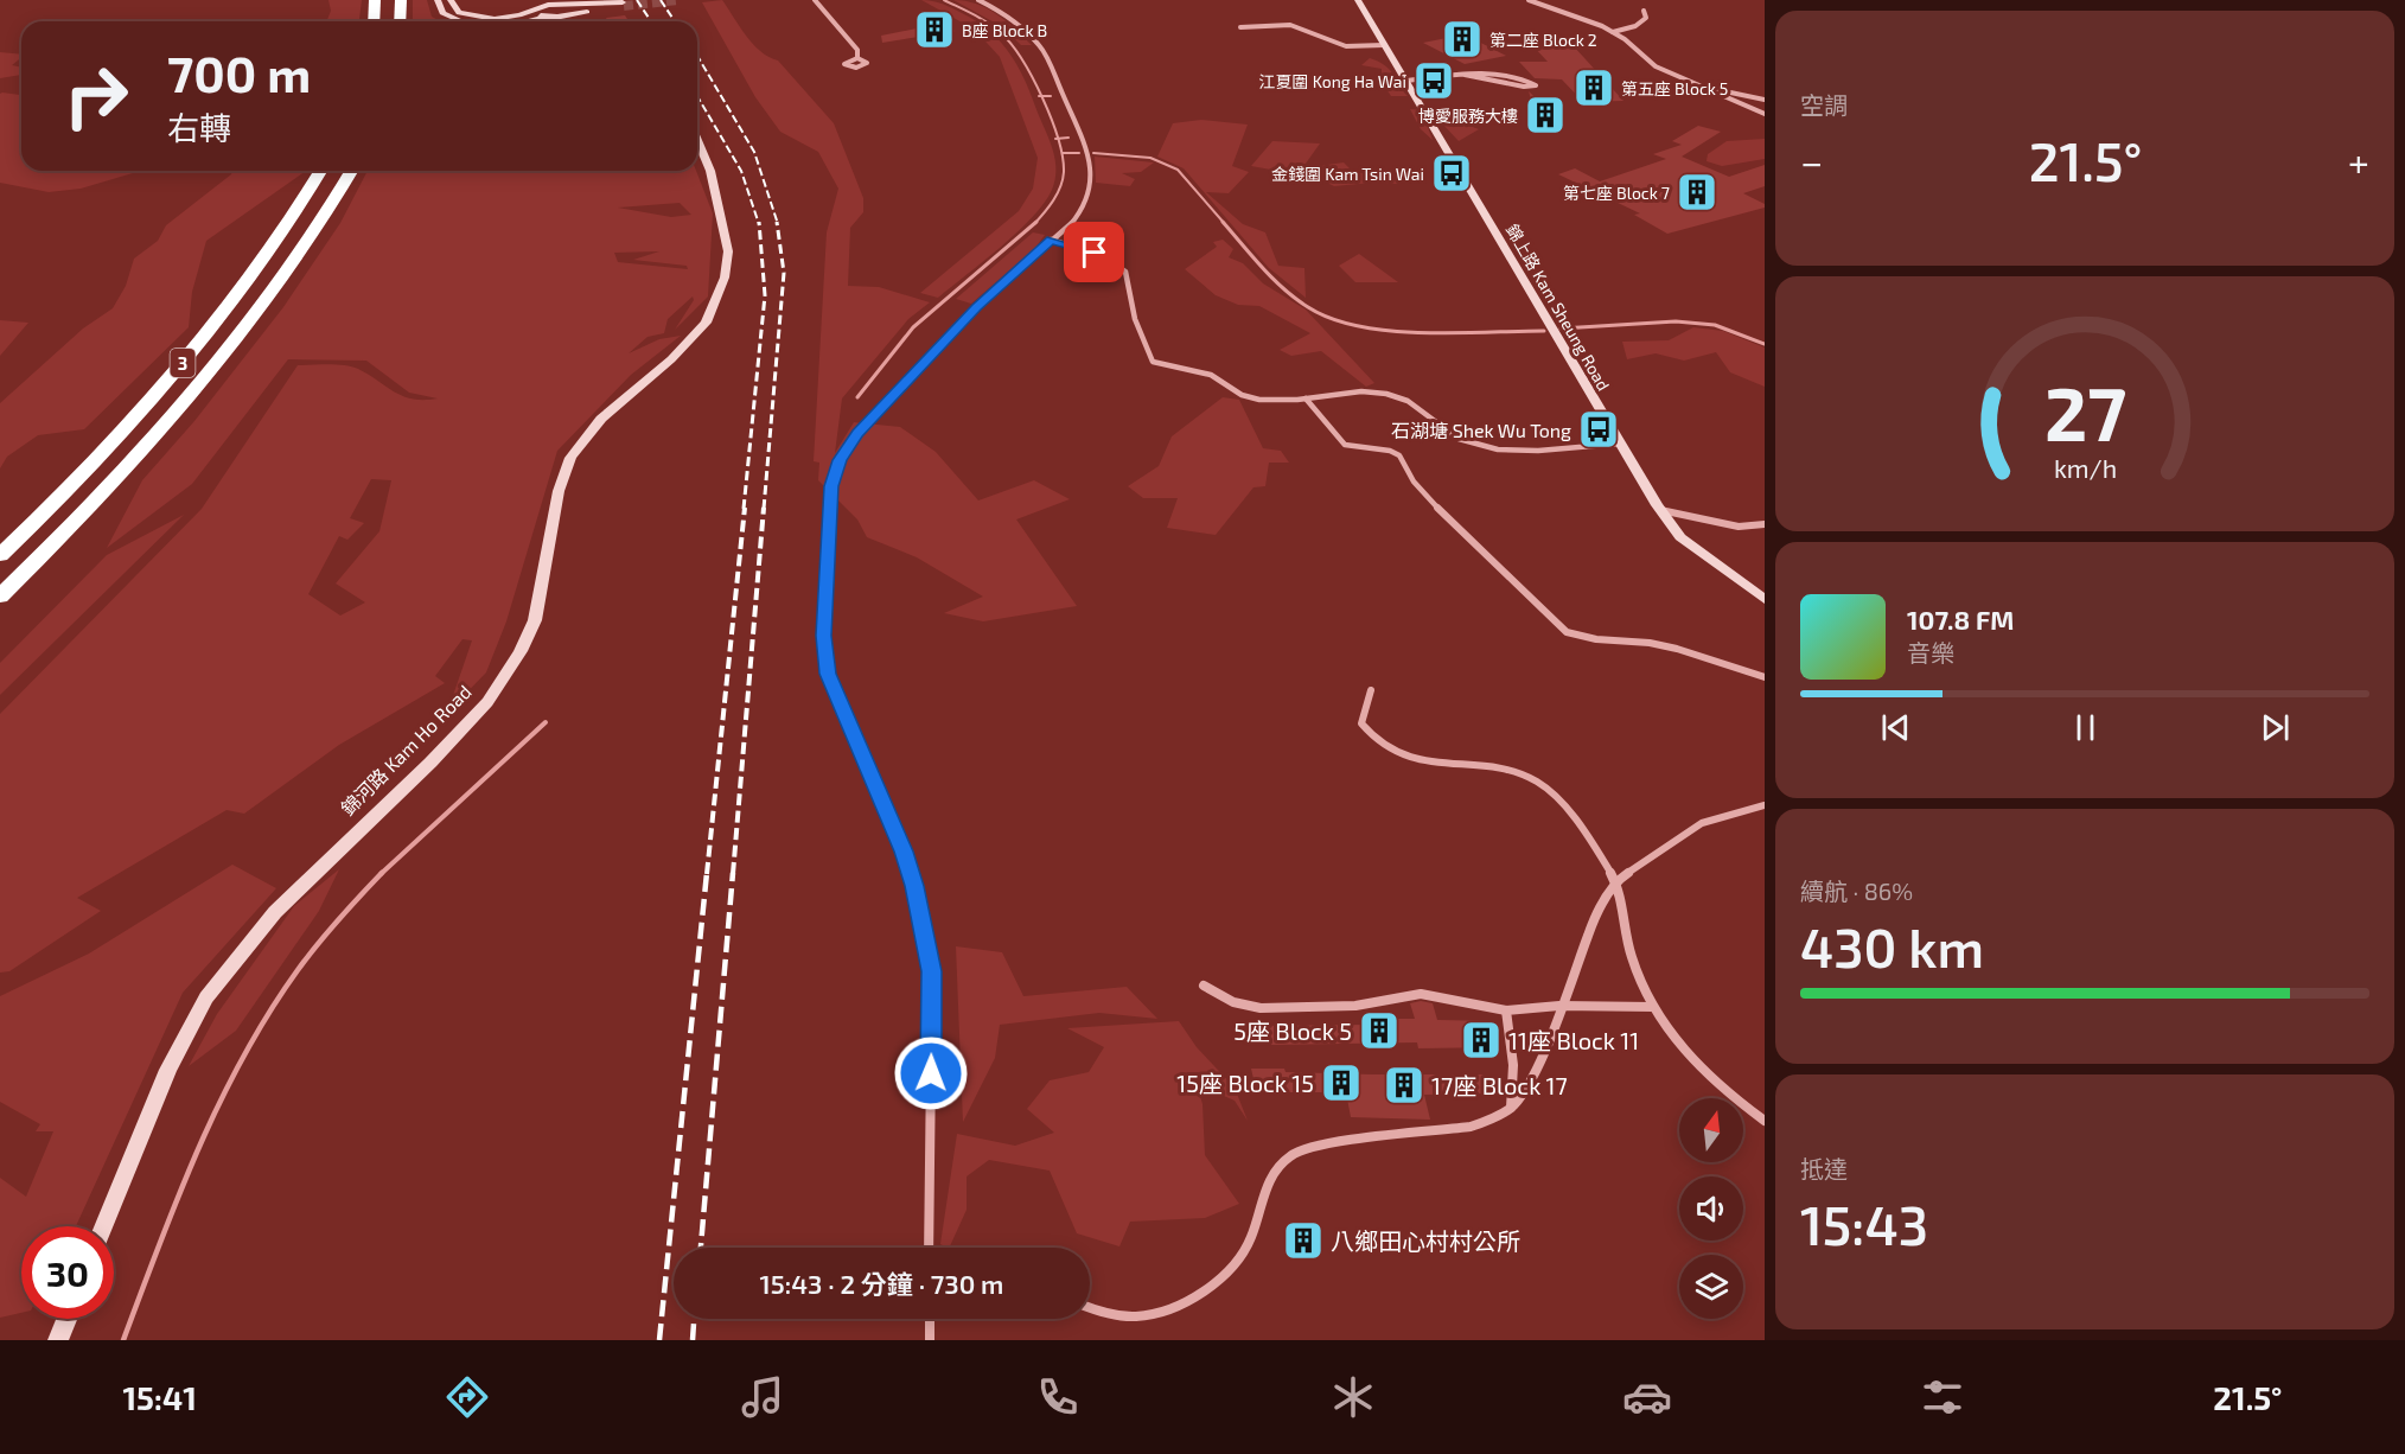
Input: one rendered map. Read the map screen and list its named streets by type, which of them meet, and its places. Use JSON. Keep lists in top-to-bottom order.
{
  "streets": {
    "highway": ["3"],
    "main road": ["錦上路 Kam Sheung Road", "錦河路 Kam Ho Road"]
  },
  "places": {
    "building": [
      "B座 Block B",
      "第二座 Block 2",
      "第五座 Block 5",
      "博愛服務大樓",
      "第七座 Block 7",
      "5座 Block 5",
      "11座 Block 11",
      "15座 Block 15",
      "17座 Block 17",
      "八鄉田心村村公所"
    ],
    "bus stop": ["江夏圍 Kong Ha Wai", "金錢圍 Kam Tsin Wai", "石湖塘 Shek Wu Tong"]
  },
  "north": "top",
  "page": {
    "tile": [
      "空調",
      ["續航 · 86%", "430 km"],
      ["抵達", "15:43"]
    ],
    "turn": ["700 m", "右轉"],
    "heat": ["−", "21.5°", "+"],
    "song": ["107.8 FM", "音樂"],
    "limit": "30",
    "trip": "15:43 · 2 分鐘 · 730 m",
    "tabs": ["15:41", "21.5°"],
    "gauge": ["27", "km/h"]
  }
}
